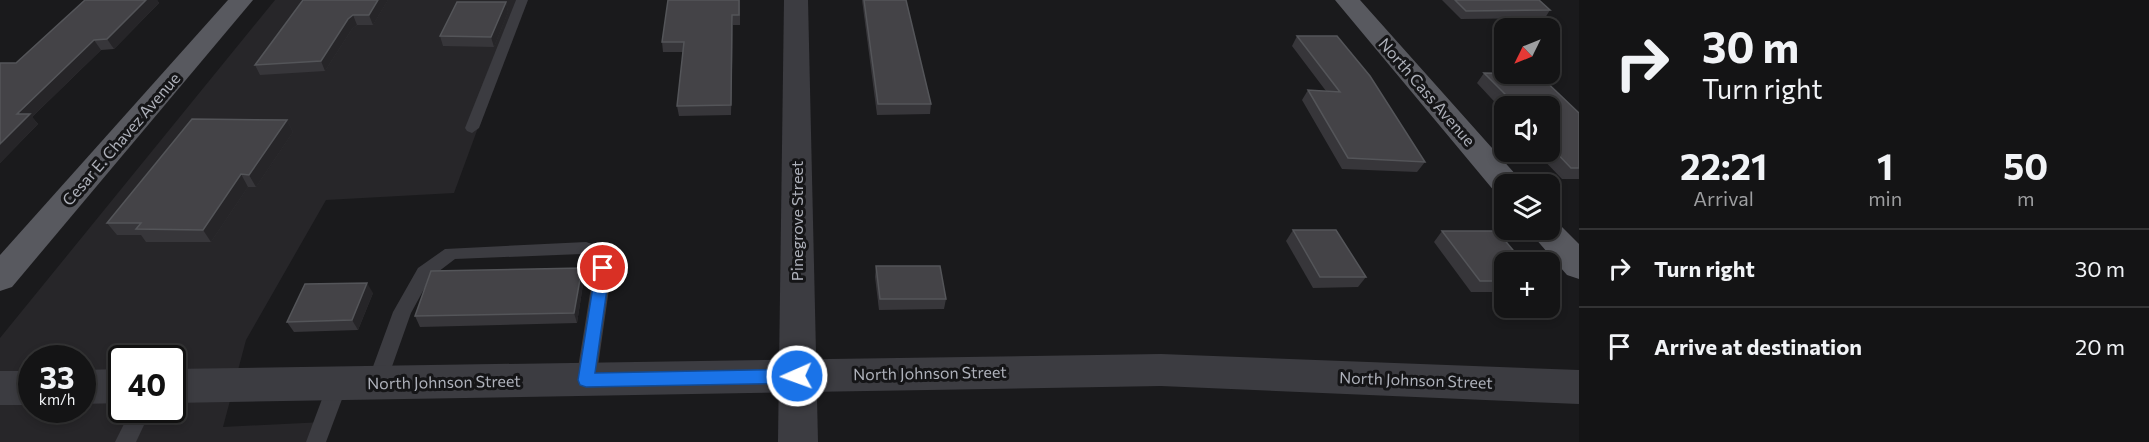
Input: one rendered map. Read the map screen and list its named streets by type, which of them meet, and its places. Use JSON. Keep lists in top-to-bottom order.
{
  "streets": {
    "main road": ["North Cass Avenue", "Cesar E. Chavez Avenue"],
    "street": ["Pinegrove Street", "North Johnson Street"]
  },
  "crossings": [
    ["Pinegrove Street", "North Johnson Street"]
  ],
  "north": "bottom left",
  "page": {
    "turn": ["30 m", "Turn right"],
    "map_buttons": "+",
    "eta": [
      "22:21",
      "Arrival",
      "1",
      "min",
      "50",
      "m"
    ],
    "list": [
      {
        "name": "Turn right",
        "value": "30 m"
      },
      {
        "name": "Arrive at destination",
        "value": "20 m"
      }
    ],
    "speed": "33 km/h",
    "limit": "40"
  }
}
